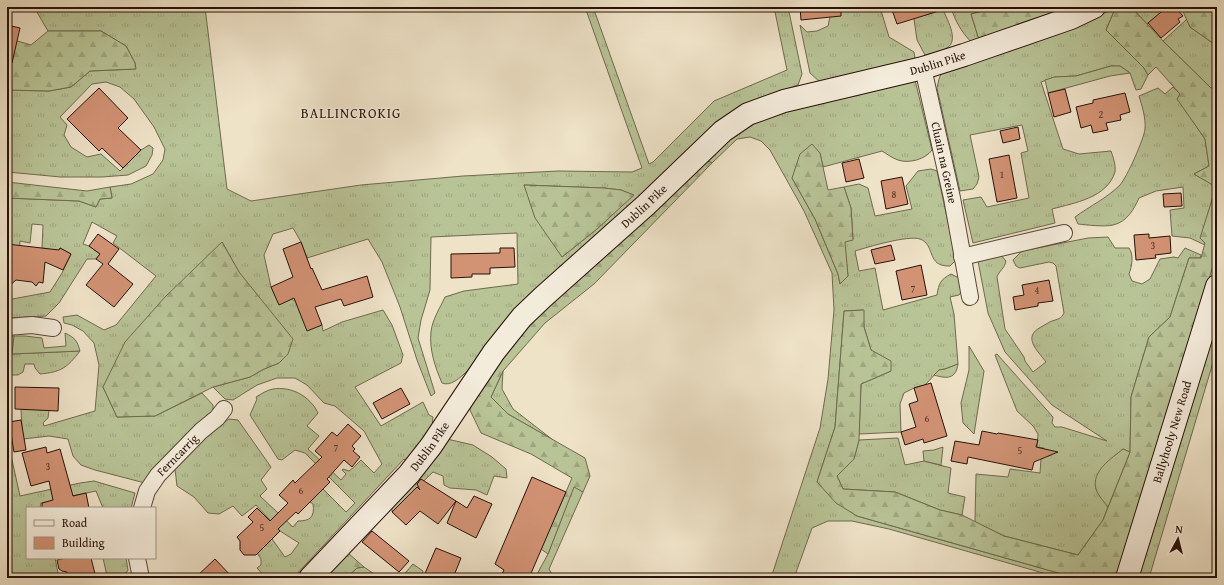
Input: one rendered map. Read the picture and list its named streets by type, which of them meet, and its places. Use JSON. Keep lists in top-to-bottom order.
{
  "streets": {
    "street": [
      "Dublin Pike",
      "Cluain na Greine",
      "Ballyhooly New Road",
      "Ferncarrig"
    ]
  },
  "crossings": [
    ["Dublin Pike", "Cluain na Greine"]
  ],
  "districts": ["BALLINCROKIG"],
  "house_numbers": [
    "2",
    "1",
    "8",
    "3",
    "7",
    "4",
    "6",
    "7",
    "5",
    "3",
    "6",
    "5"
  ],
  "legend": ["Road", "Building"],
  "north": "top"
}
